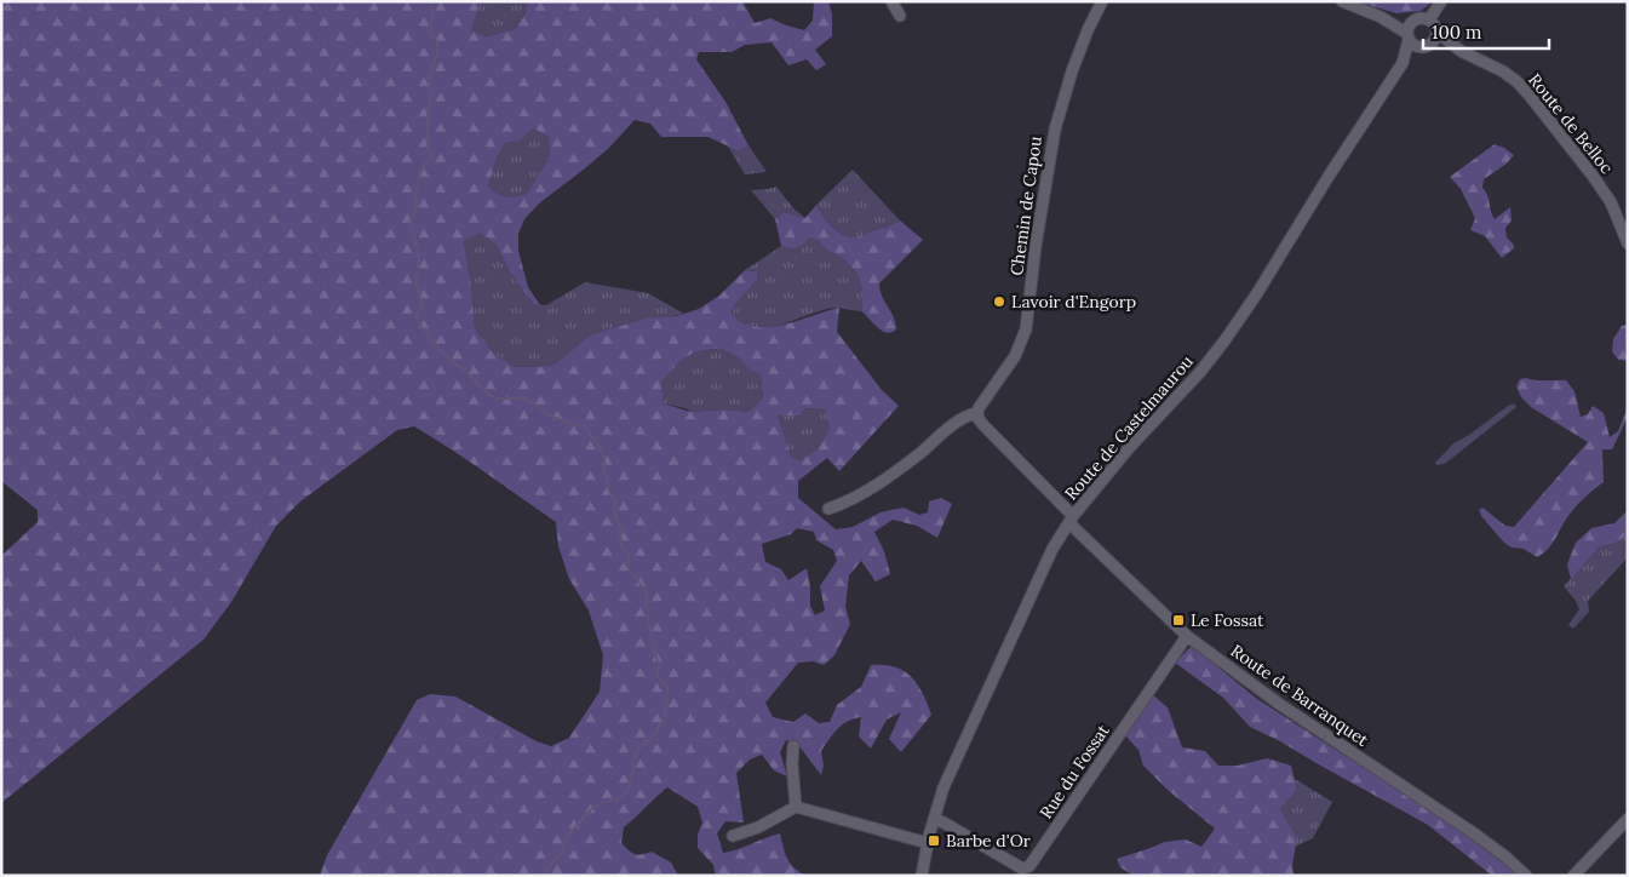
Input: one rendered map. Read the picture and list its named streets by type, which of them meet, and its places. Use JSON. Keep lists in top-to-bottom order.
{
  "streets": {
    "street": [
      "Route de Belloc",
      "Chemin de Capou",
      "Route de Castelmaurou",
      "Route de Barranquet",
      "Rue du Fossat"
    ]
  },
  "crossings": [
    ["Route de Belloc", "Route de Castelmaurou"],
    ["Route de Castelmaurou", "Route de Barranquet"],
    ["Route de Castelmaurou", "Rue du Fossat"],
    ["Route de Barranquet", "Rue du Fossat"]
  ],
  "places": {
    "other": ["Lavoir d'Engorp"],
    "transit": ["Le Fossat", "Barbe d'Or"]
  },
  "scale_bar": "100 m"
}
